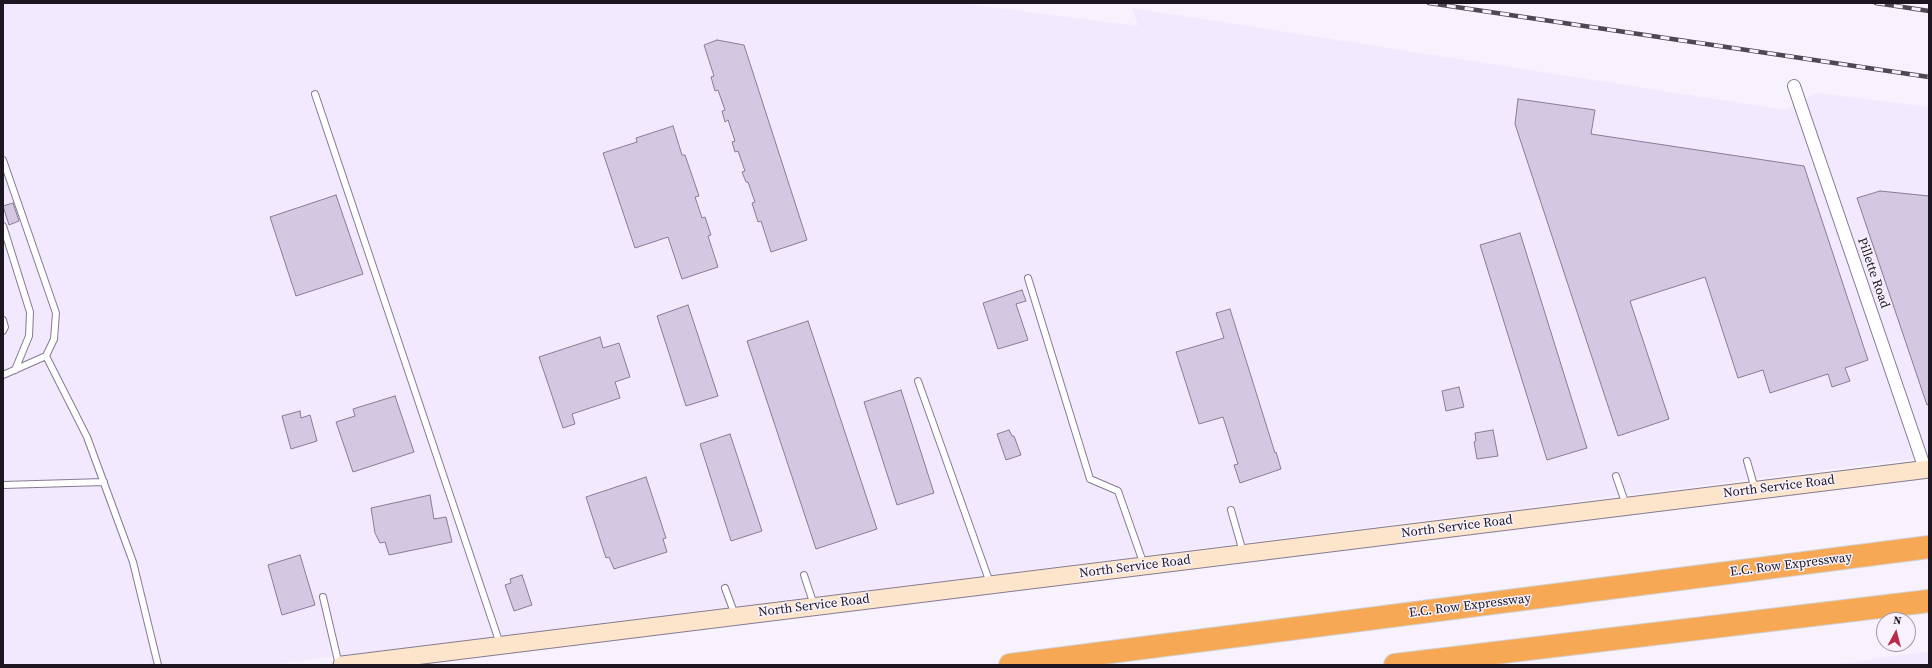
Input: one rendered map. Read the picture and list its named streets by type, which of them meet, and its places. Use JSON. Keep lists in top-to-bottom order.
{
  "streets": {
    "highway": ["E.C. Row Expressway"],
    "street": ["Pillette Road", "North Service Road"]
  },
  "crossings": [
    ["Pillette Road", "North Service Road"]
  ],
  "north": "top"
}
